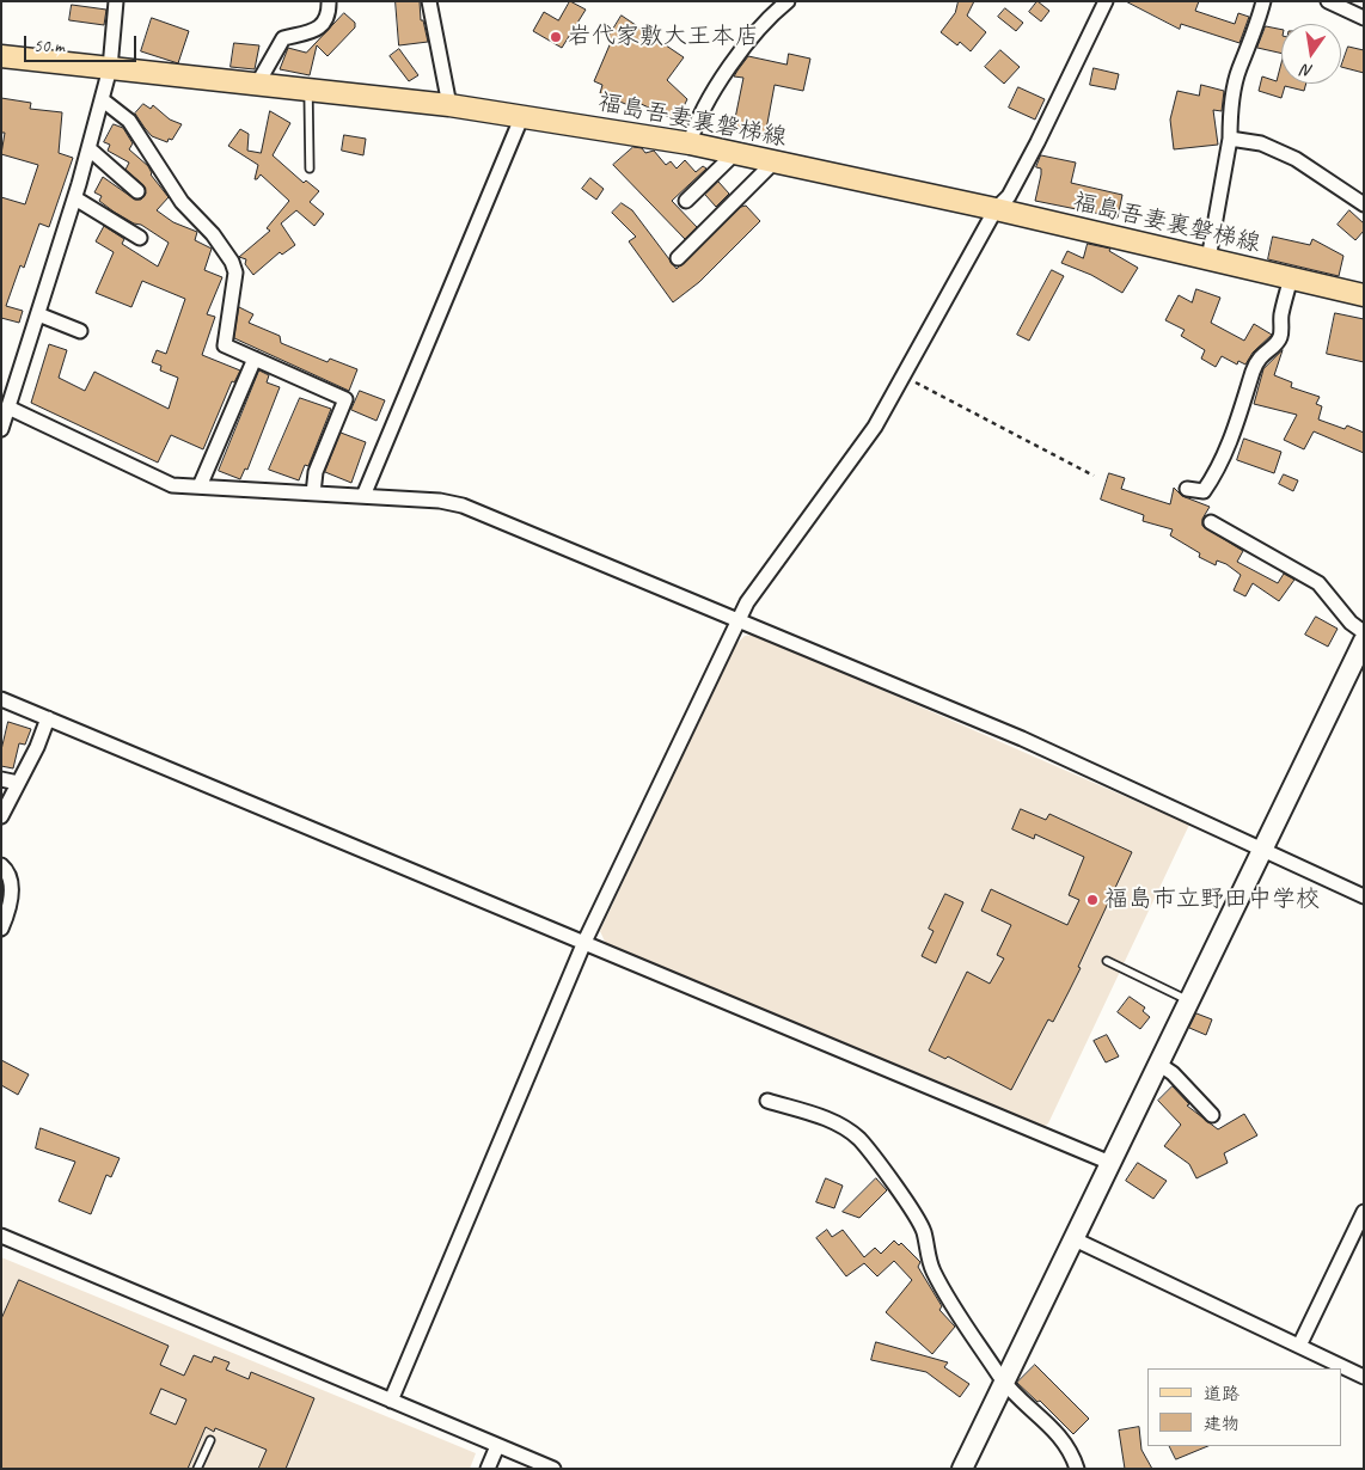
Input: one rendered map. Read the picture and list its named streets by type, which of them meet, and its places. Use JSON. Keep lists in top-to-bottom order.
{
  "streets": {
    "main road": ["福島吾妻裏磐梯線"]
  },
  "places": ["岩代家敷大王本店", "福島市立野田中学校"],
  "legend": ["道路", "建物"],
  "scale_bar": "50 m",
  "north": "bottom"
}
